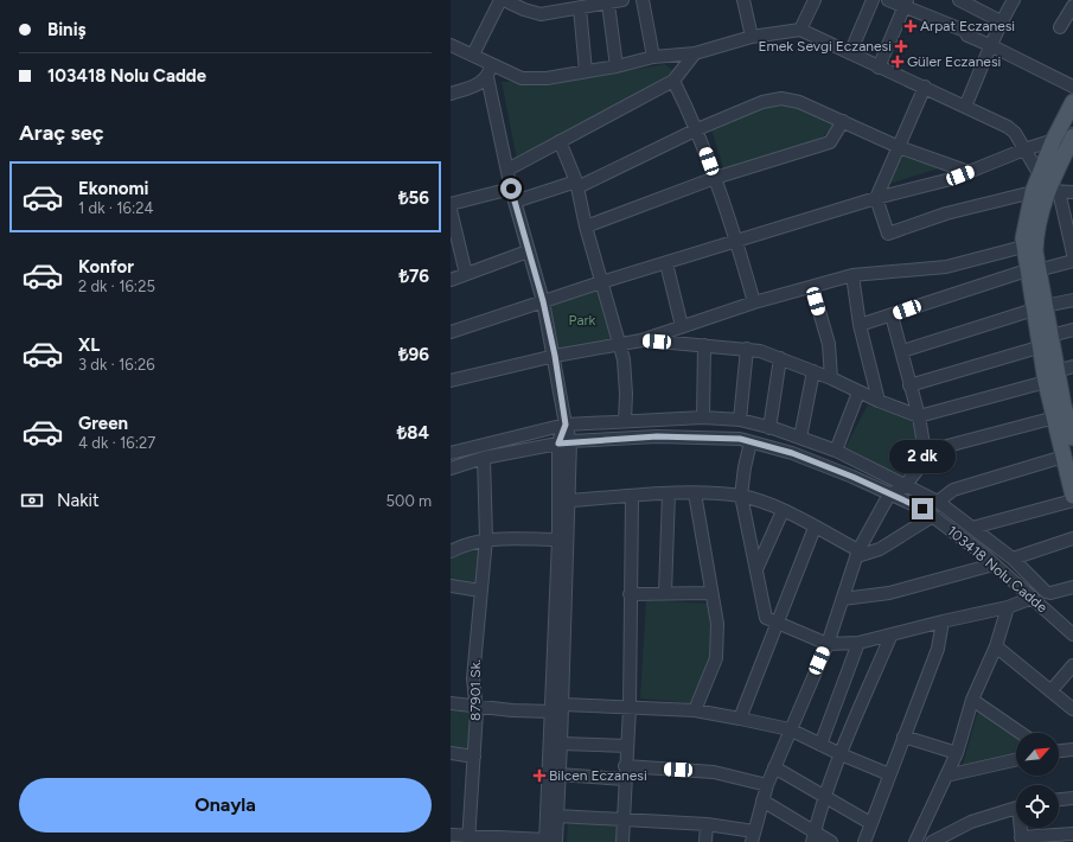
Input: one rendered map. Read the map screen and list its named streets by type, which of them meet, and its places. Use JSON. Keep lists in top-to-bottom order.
{
  "streets": {
    "street": ["103418 Nolu Cadde", "87901 Sk."]
  },
  "crossings": [
    ["103418 Nolu Cadde", "87901 Sk."]
  ],
  "parks": ["Park"],
  "places": {
    "health": [
      "Arpat Eczanesi",
      "Emek Sevgi Eczanesi",
      "Güler Eczanesi",
      "Bilcen Eczanesi"
    ]
  },
  "north": "top right",
  "page": {
    "banner": ["Biniş", "103418 Nolu Cadde"],
    "heading": "Araç seç",
    "list": [
      {
        "name": "Ekonomi",
        "note": "1 dk · 16:24",
        "value": "₺56"
      },
      {
        "name": "Konfor",
        "note": "2 dk · 16:25",
        "value": "₺76"
      },
      {
        "name": "XL",
        "note": "3 dk · 16:26",
        "value": "₺96"
      },
      {
        "name": "Green",
        "note": "4 dk · 16:27",
        "value": "₺84"
      }
    ],
    "bubble": "2 dk",
    "pay": ["Nakit", "500 m"],
    "buttons": "Onayla"
  }
}
